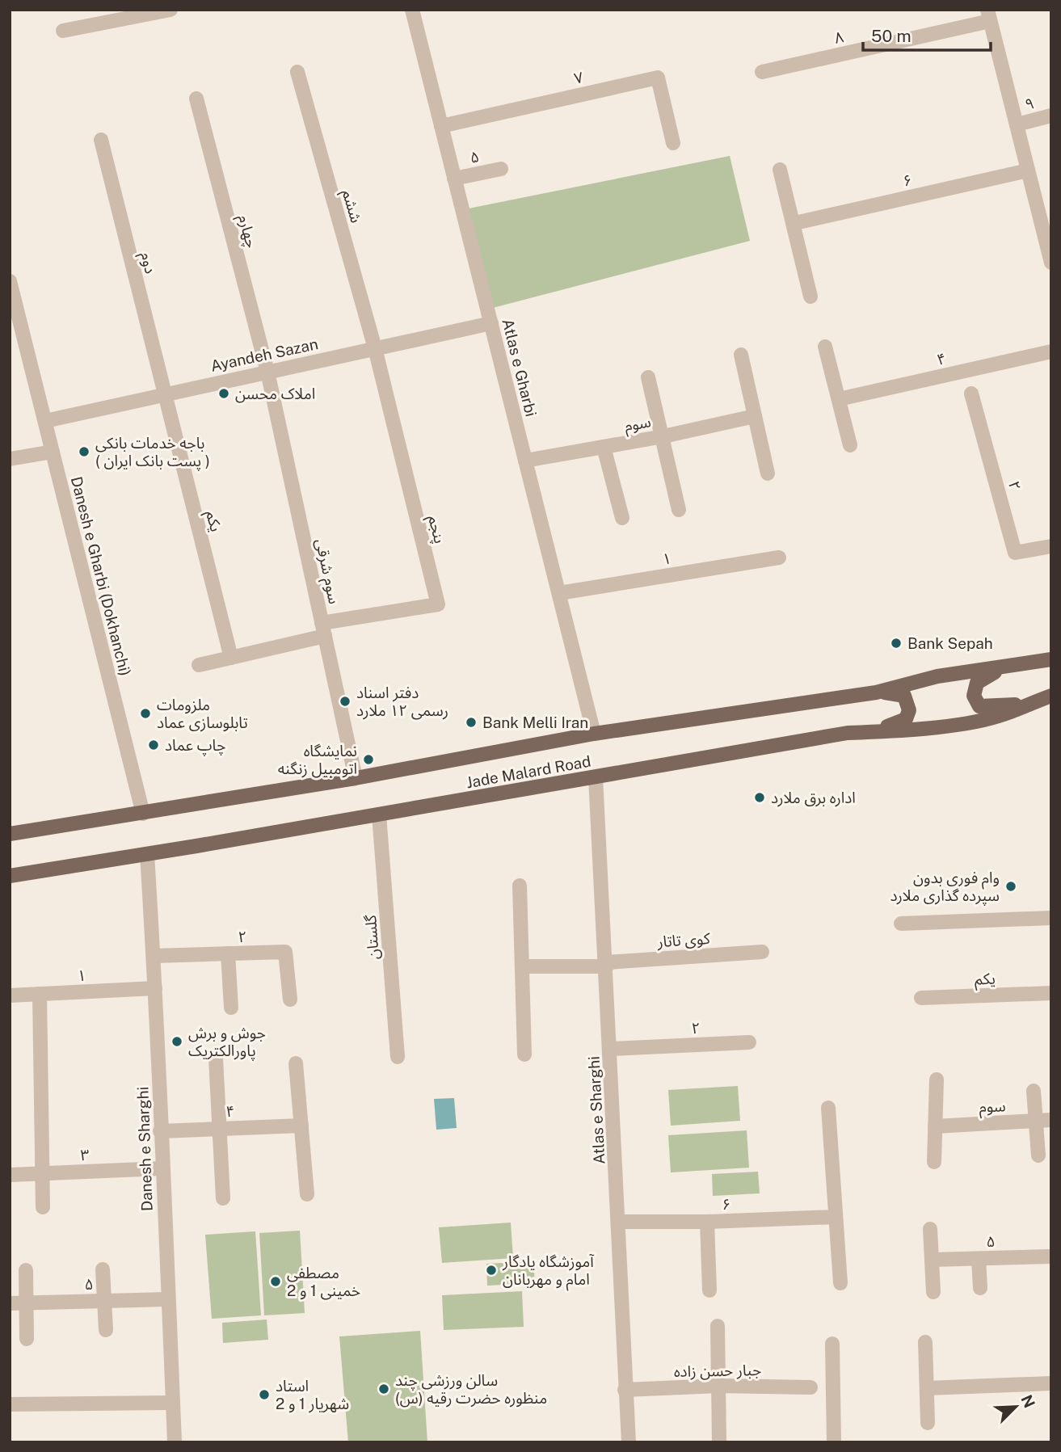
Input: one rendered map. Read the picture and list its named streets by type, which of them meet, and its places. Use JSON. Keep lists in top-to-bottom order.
{
  "streets": {
    "main road": ["Jade Malard Road"],
    "street": [
      "۸",
      "۷",
      "۹",
      "۵",
      "۶",
      "ششم",
      "چهارم",
      "دوم",
      "Ayandeh Sazan",
      "۴",
      "Atlas e Gharbi",
      "سوم",
      "۲",
      "یکم",
      "پنجم",
      "۱",
      "سوم شرقی",
      "Danesh e Gharbi (Dokhanchi)",
      "گلستان",
      "کوی تاتار",
      "Atlas e Sharghi",
      "Danesh e Sharghi",
      "۳",
      "جبار حسن زاده"
    ]
  },
  "crossings": [
    ["۷", "Atlas e Gharbi"],
    ["۵", "Atlas e Gharbi"],
    ["۵", "Danesh e Sharghi"],
    ["۶", "Atlas e Sharghi"],
    ["ششم", "Ayandeh Sazan"],
    ["ششم", "پنجم"],
    ["چهارم", "Ayandeh Sazan"],
    ["چهارم", "سوم شرقی"],
    ["دوم", "Ayandeh Sazan"],
    ["دوم", "یکم"],
    ["Ayandeh Sazan", "Atlas e Gharbi"],
    ["Ayandeh Sazan", "یکم"],
    ["Ayandeh Sazan", "پنجم"],
    ["Ayandeh Sazan", "سوم شرقی"],
    ["Ayandeh Sazan", "Danesh e Gharbi (Dokhanchi)"],
    ["۴", "Danesh e Sharghi"],
    ["Atlas e Gharbi", "سوم"],
    ["Atlas e Gharbi", "۱"],
    ["Atlas e Gharbi", "Jade Malard Road"],
    ["۲", "Atlas e Sharghi"],
    ["۲", "Danesh e Sharghi"],
    ["پنجم", "سوم شرقی"],
    ["۱", "Danesh e Sharghi"],
    ["سوم شرقی", "Jade Malard Road"],
    ["Danesh e Gharbi (Dokhanchi)", "Jade Malard Road"],
    ["Jade Malard Road", "گلستان"],
    ["Jade Malard Road", "Atlas e Sharghi"],
    ["Jade Malard Road", "Danesh e Sharghi"],
    ["کوی تاتار", "Atlas e Sharghi"],
    ["Atlas e Sharghi", "جبار حسن زاده"],
    ["Danesh e Sharghi", "۳"]
  ],
  "places": [
    "املاک محسن",
    "باجه خدمات بانکی ( پست بانک ایران )",
    "Bank Sepah",
    "دفتر اسناد رسمی ۱۲ ملارد",
    "ملزومات تابلوسازی عماد",
    "Bank Melli Iran",
    "چاپ عماد",
    "نمایشگاه اتومبیل زنگنه",
    "اداره برق ملارد",
    "وام فوری بدون سپرده گذاری ملارد",
    "جوش و برش پاورالکتریک",
    "آموزشگاه یادگار امام و مهربانان",
    "مصطفی خمینی 1 و 2",
    "سالن ورزشی چند منظوره حضرت رقیه (س)",
    "استاد شهریار 1 و 2"
  ],
  "scale_bar": "50 m",
  "north": "top right"
}
